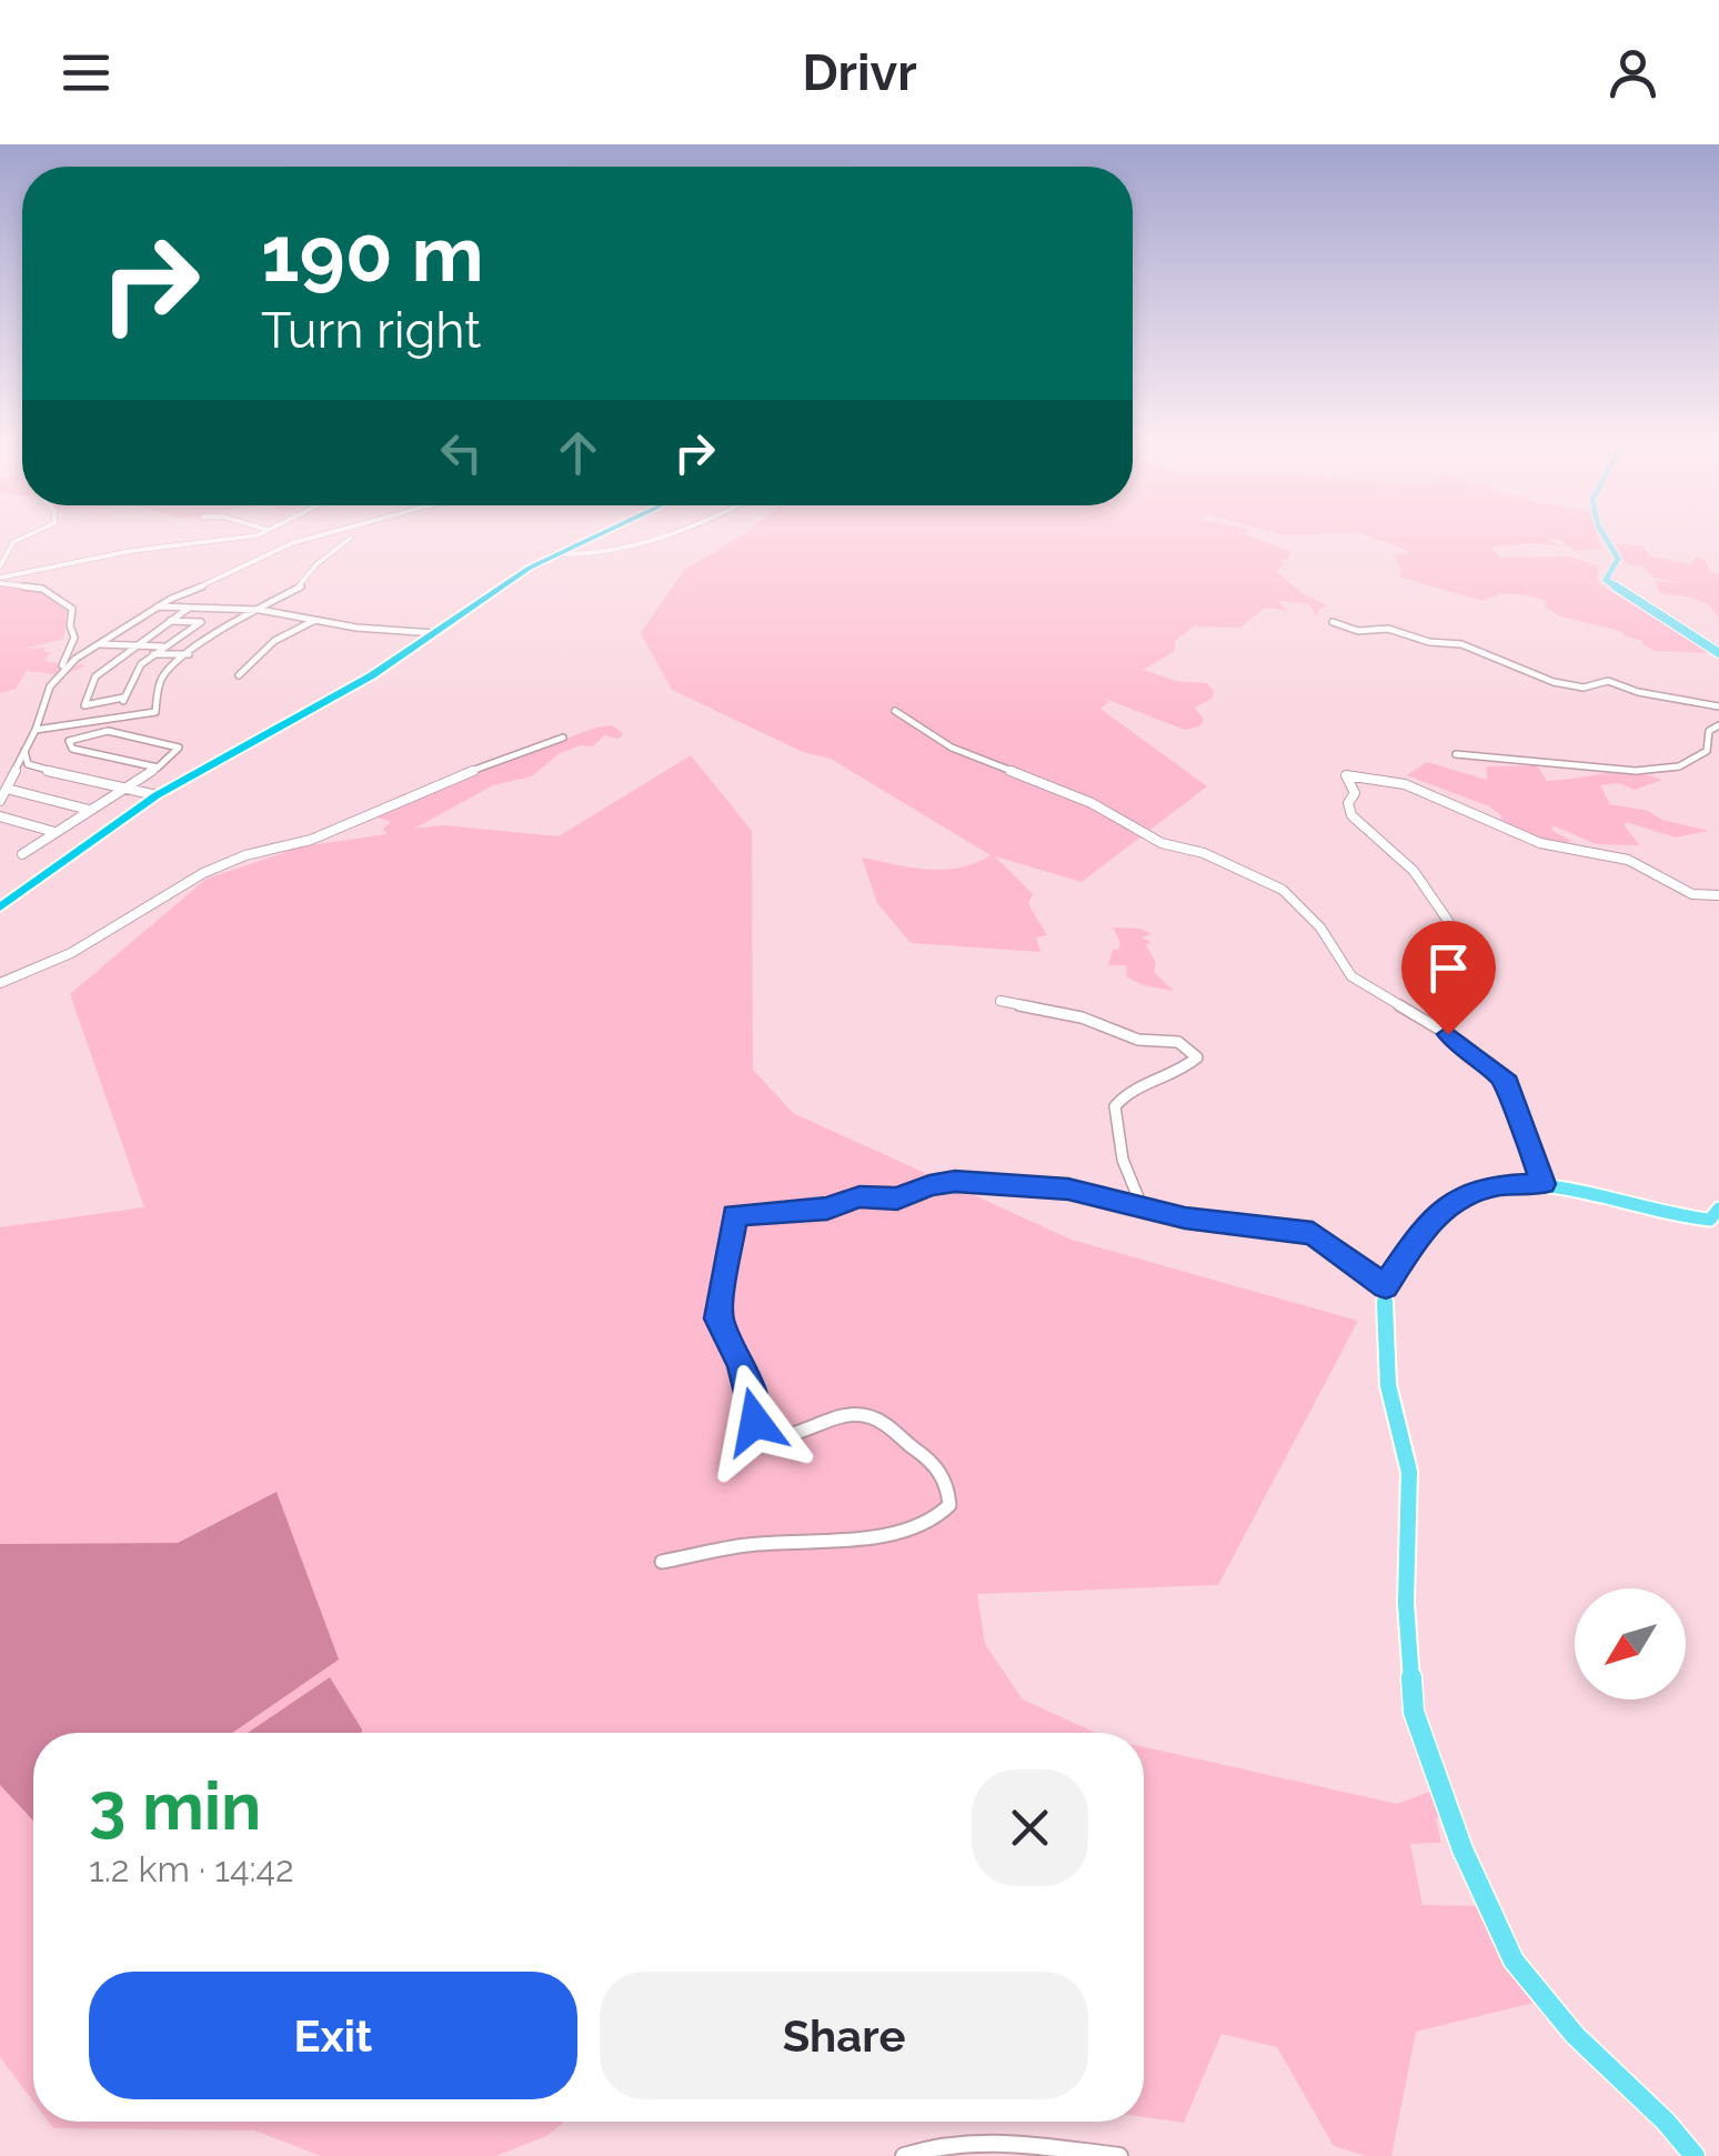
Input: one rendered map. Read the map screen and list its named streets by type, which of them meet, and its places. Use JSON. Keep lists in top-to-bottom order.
{
  "north": "bottom left",
  "page": {
    "header": "Drivr",
    "turn": ["190 m", "Turn right"],
    "heading": ["3 min", "1.2 km · 14:42"],
    "buttons": ["Exit", "Share"]
  }
}
